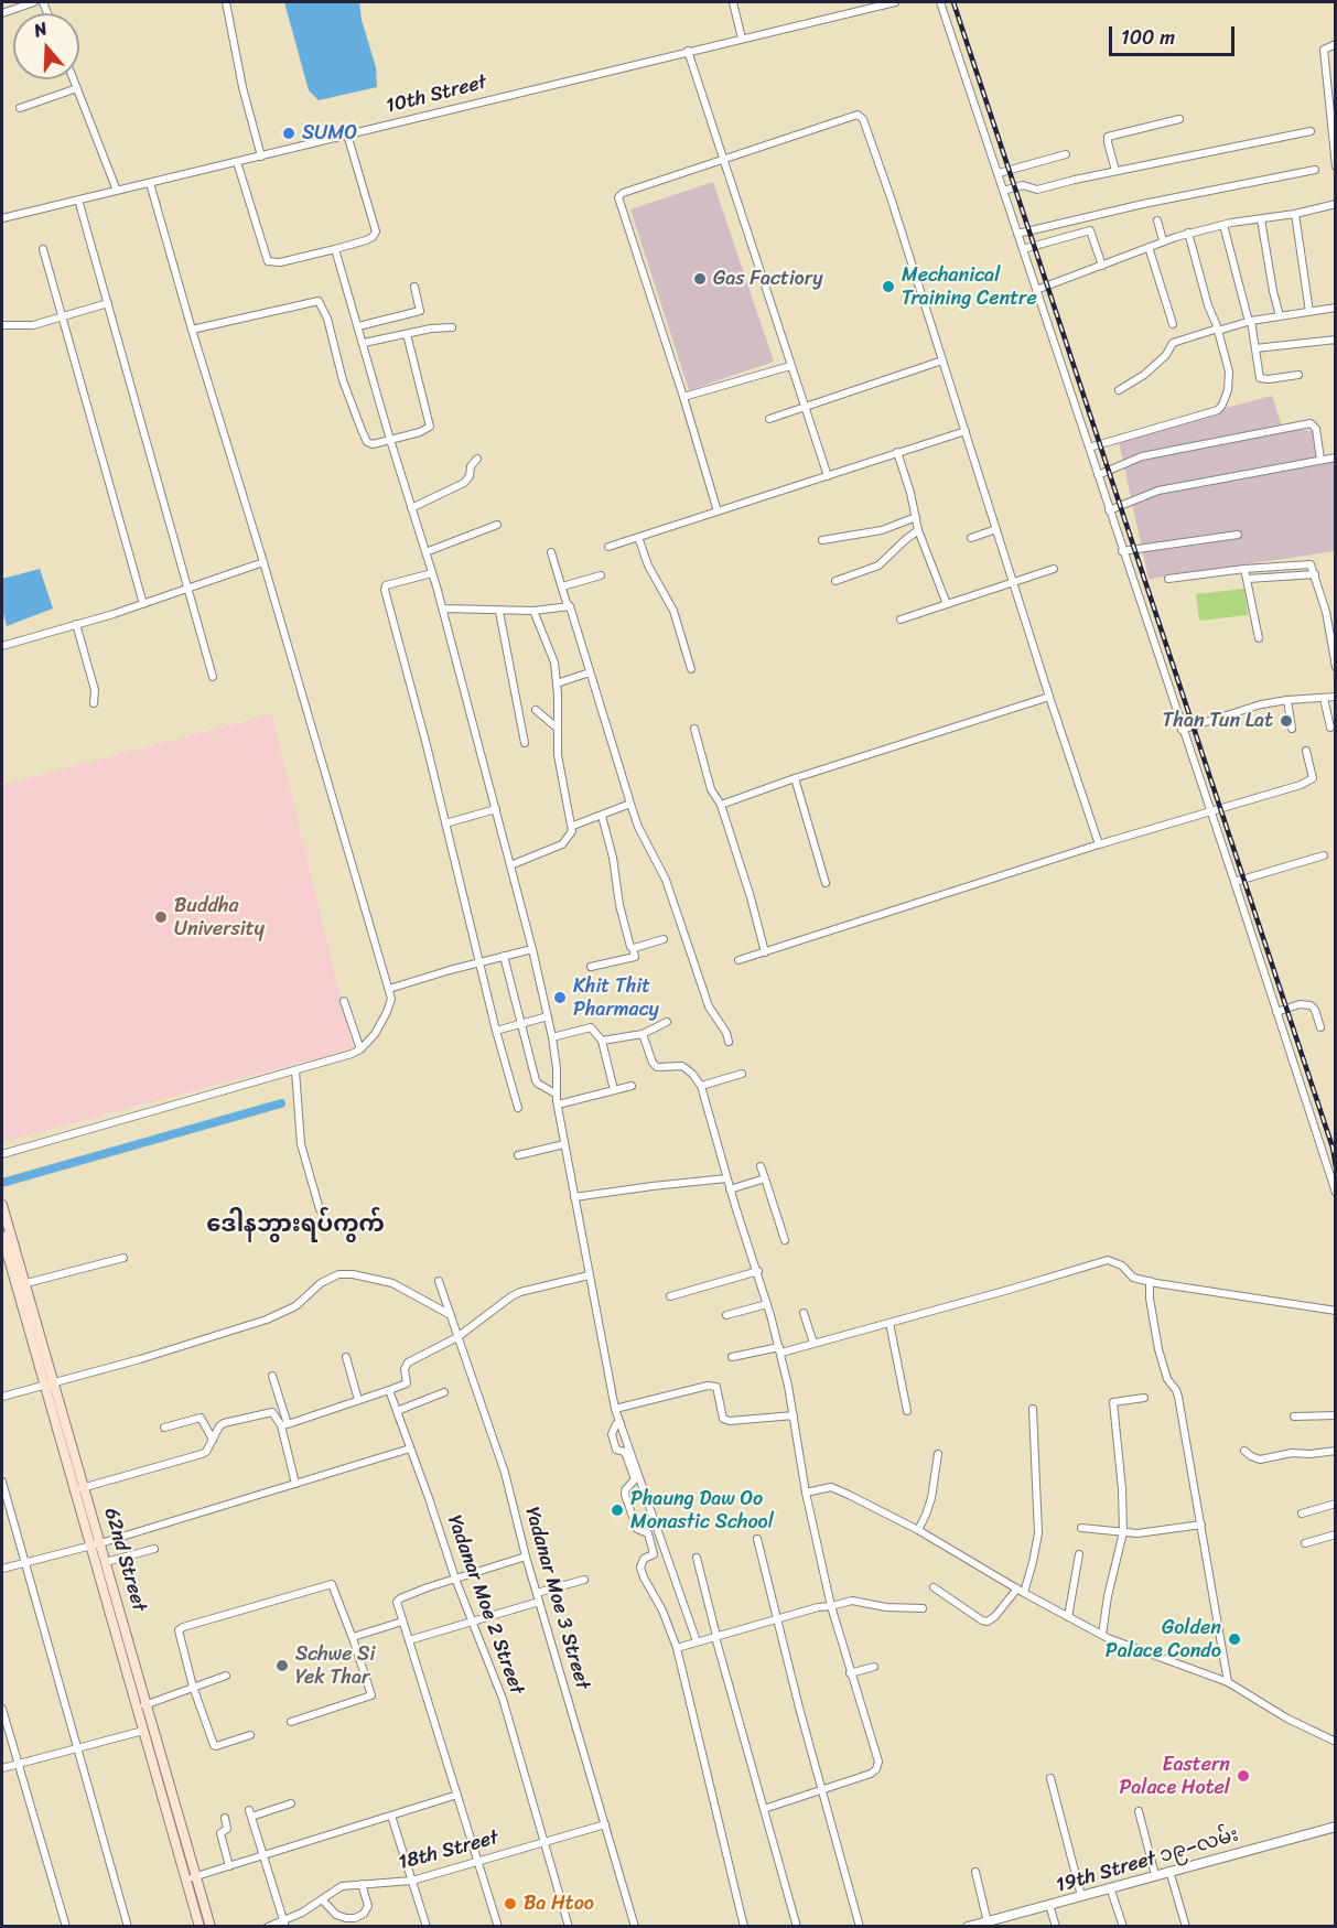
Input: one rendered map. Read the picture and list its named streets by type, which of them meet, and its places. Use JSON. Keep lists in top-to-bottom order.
{
  "streets": {
    "main road": ["62nd Street"],
    "street": [
      "10th Street",
      "Yadanar Moe 3 Street",
      "Yadanar Moe 2 Street",
      "18th Street",
      "19th Street ၁၉−လမ်း"
    ]
  },
  "crossings": [
    ["Yadanar Moe 3 Street", "18th Street"],
    ["Yadanar Moe 2 Street", "18th Street"]
  ],
  "districts": ["ဒေါနဘွားရပ်ကွက်"],
  "places": [
    "SUMO",
    "Gas Factiory",
    "Mechanical Training Centre",
    "Than Tun Lat",
    "Buddha University",
    "Khit Thit Pharmacy",
    "Phaung Daw Oo Monastic School",
    "Golden Palace Condo",
    "Schwe Si Yek Thar",
    "Eastern Palace Hotel",
    "Ba Htoo"
  ],
  "scale_bar": "100 m",
  "north": "top"
}
